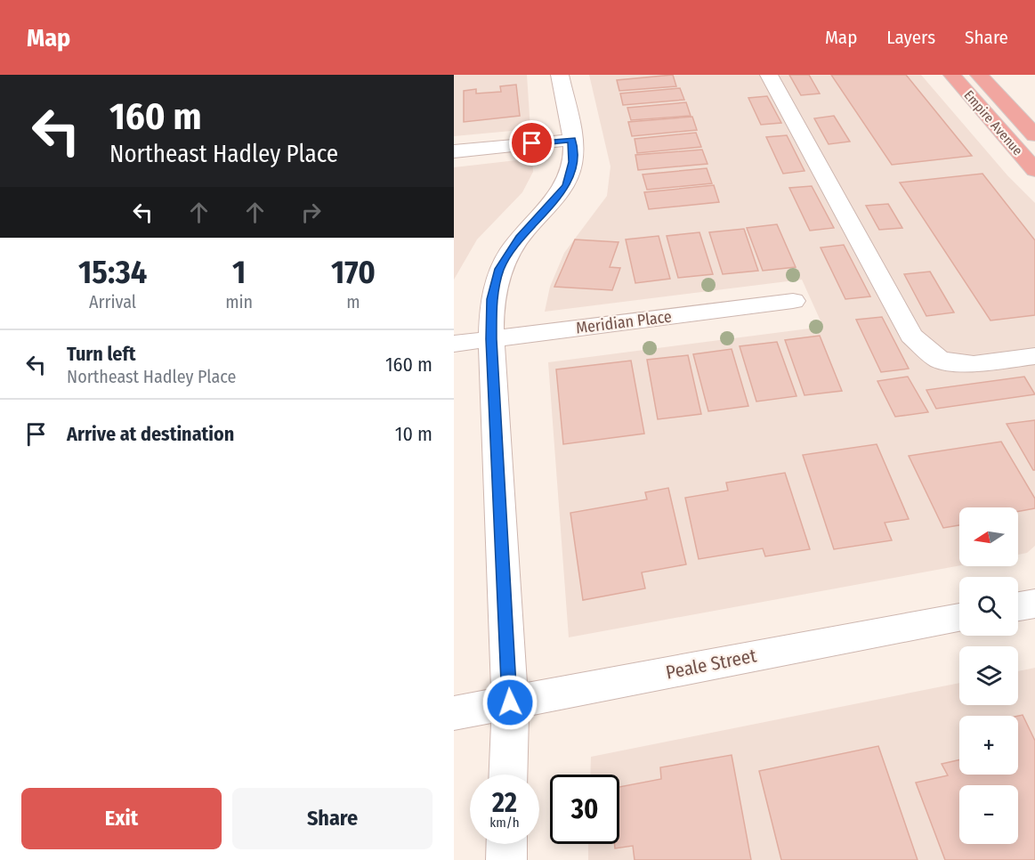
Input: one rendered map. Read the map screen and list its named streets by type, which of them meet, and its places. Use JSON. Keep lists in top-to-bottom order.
{
  "streets": {
    "highway": ["Empire Avenue"],
    "street": ["Meridian Place", "Peale Street"]
  },
  "north": "left",
  "page": {
    "header": "Map",
    "nav": ["Map", "Layers", "Share"],
    "turn": ["160 m", "Northeast Hadley Place"],
    "eta": [
      "15:34",
      "Arrival",
      "1",
      "min",
      "170",
      "m"
    ],
    "list": [
      {
        "name": "Turn left",
        "note": "Northeast Hadley Place",
        "value": "160 m"
      },
      {
        "name": "Arrive at destination",
        "value": "10 m"
      }
    ],
    "map_buttons": ["+", "−"],
    "speed": "22 km/h",
    "limit": "30",
    "buttons": ["Exit", "Share"]
  }
}
